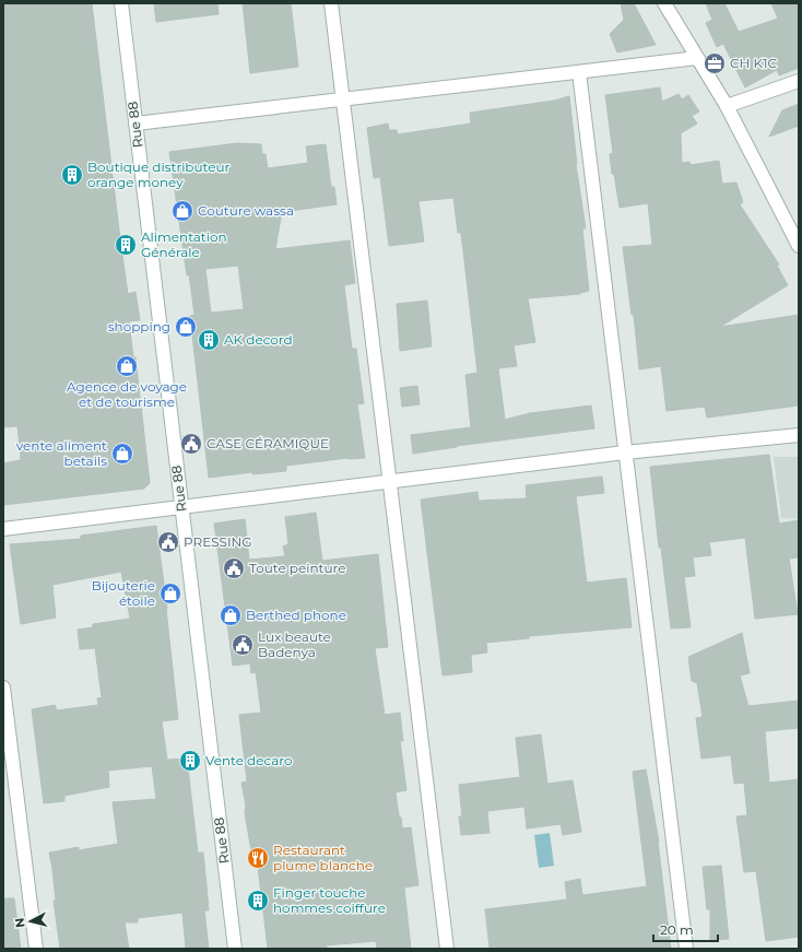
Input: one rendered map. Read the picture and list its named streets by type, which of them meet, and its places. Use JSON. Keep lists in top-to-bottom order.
{
  "streets": {
    "street": ["Rue 88"]
  },
  "places": {
    "office": ["CH K1C"],
    "building": [
      "Boutique distributeur orange money",
      "Alimentation Générale",
      "AK decord",
      "Vente decaro",
      "Finger touche hommes coiffure"
    ],
    "shop": [
      "Couture wassa",
      "shopping",
      "Agence de voyage et de tourisme",
      "vente aliment betails",
      "Bijouterie étoile",
      "Berthed phone"
    ],
    "public building": [
      "CASE CÉRAMIQUE",
      "PRESSING",
      "Toute peinture",
      "Lux beaute Badenya"
    ],
    "restaurant": ["Restaurant plume blanche"]
  },
  "scale_bar": "20 m",
  "north": "left"
}
